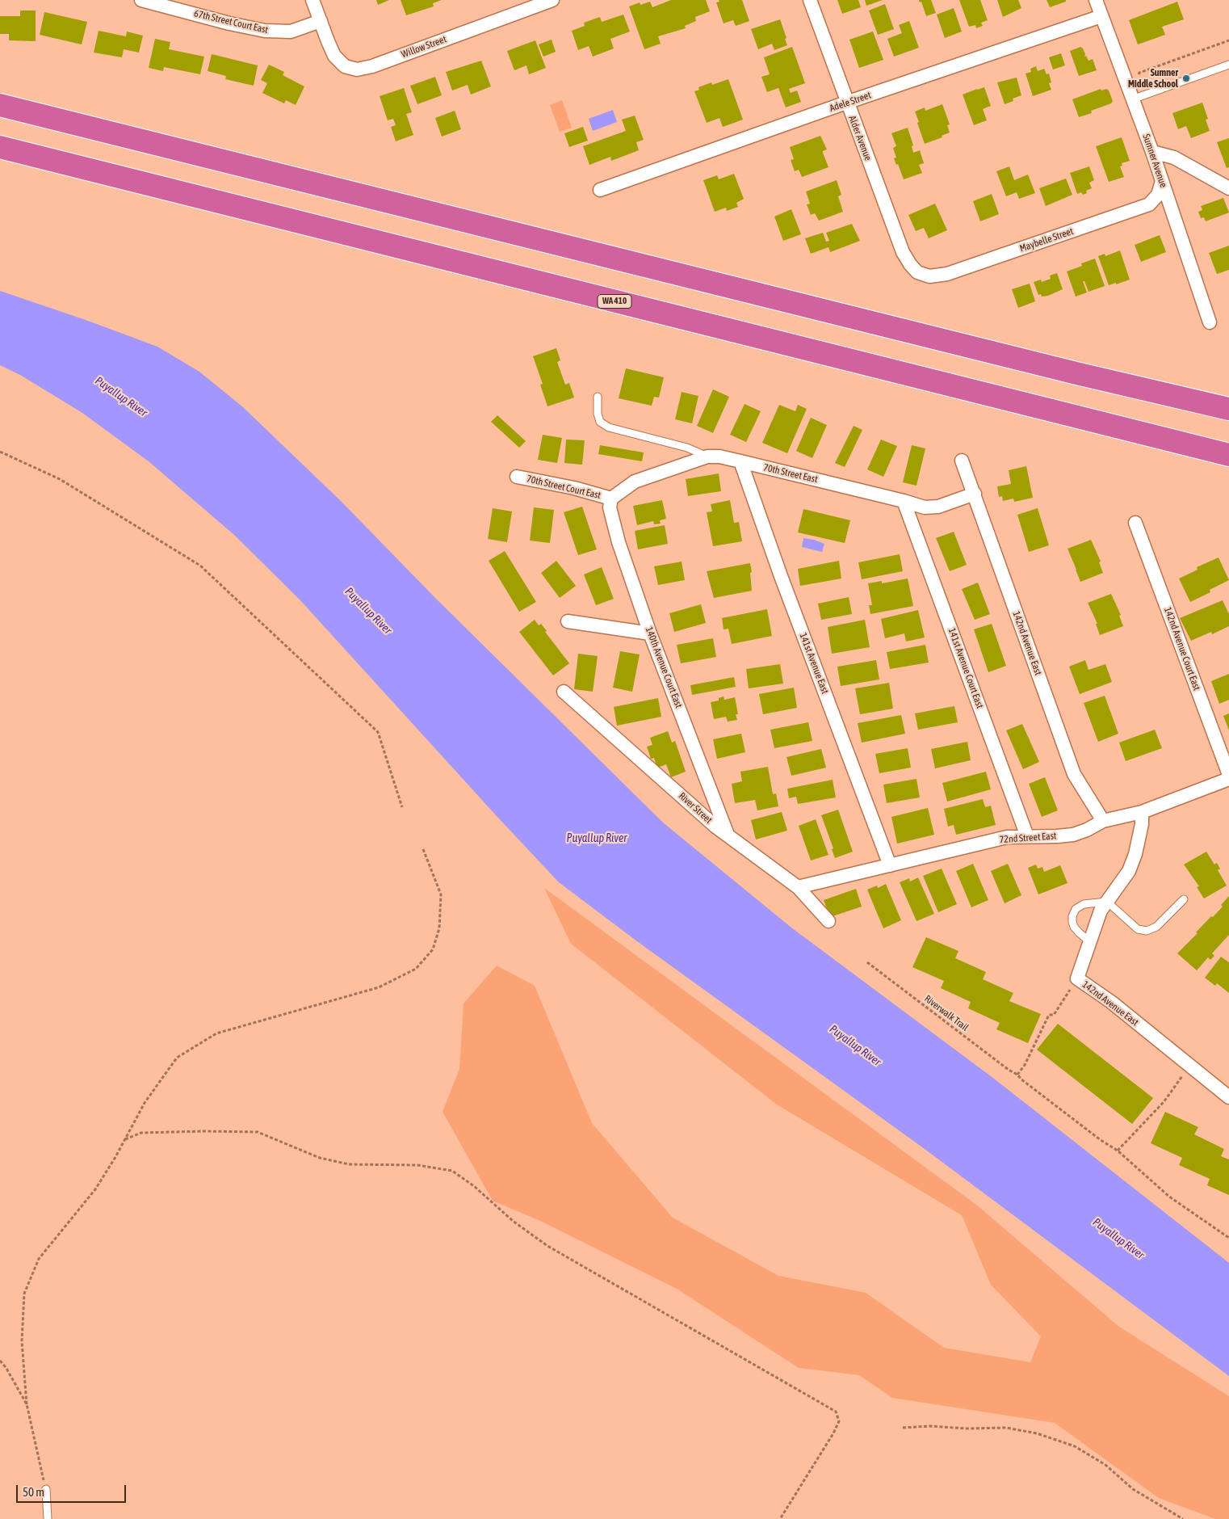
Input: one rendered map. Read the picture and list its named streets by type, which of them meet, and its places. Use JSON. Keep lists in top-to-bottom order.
{
  "streets": {
    "highway": ["WA 410"],
    "street": [
      "67th Street Court East",
      "Willow Street",
      "Adele Street",
      "Alder Avenue",
      "Sumner Avenue",
      "Maybelle Street",
      "70th Street East",
      "70th Street Court East",
      "142nd Avenue East",
      "142nd Avenue Court East",
      "141st Avenue East",
      "140th Avenue Court East",
      "141st Avenue Court East",
      "River Street",
      "72nd Street East"
    ],
    "path": ["Riverwalk Trail"]
  },
  "crossings": [
    ["67th Street Court East", "Willow Street"],
    ["Adele Street", "Alder Avenue"],
    ["Adele Street", "Sumner Avenue"],
    ["Alder Avenue", "Maybelle Street"],
    ["Sumner Avenue", "Maybelle Street"],
    ["70th Street East", "70th Street Court East"],
    ["70th Street East", "142nd Avenue East"],
    ["70th Street East", "141st Avenue East"],
    ["70th Street East", "140th Avenue Court East"],
    ["70th Street East", "141st Avenue Court East"],
    ["70th Street Court East", "140th Avenue Court East"],
    ["142nd Avenue East", "72nd Street East"],
    ["141st Avenue East", "72nd Street East"],
    ["140th Avenue Court East", "River Street"],
    ["141st Avenue Court East", "72nd Street East"],
    ["River Street", "72nd Street East"]
  ],
  "water": ["Puyallup River"],
  "places": ["Sumner Middle School"],
  "scale_bar": "50 m"
}
